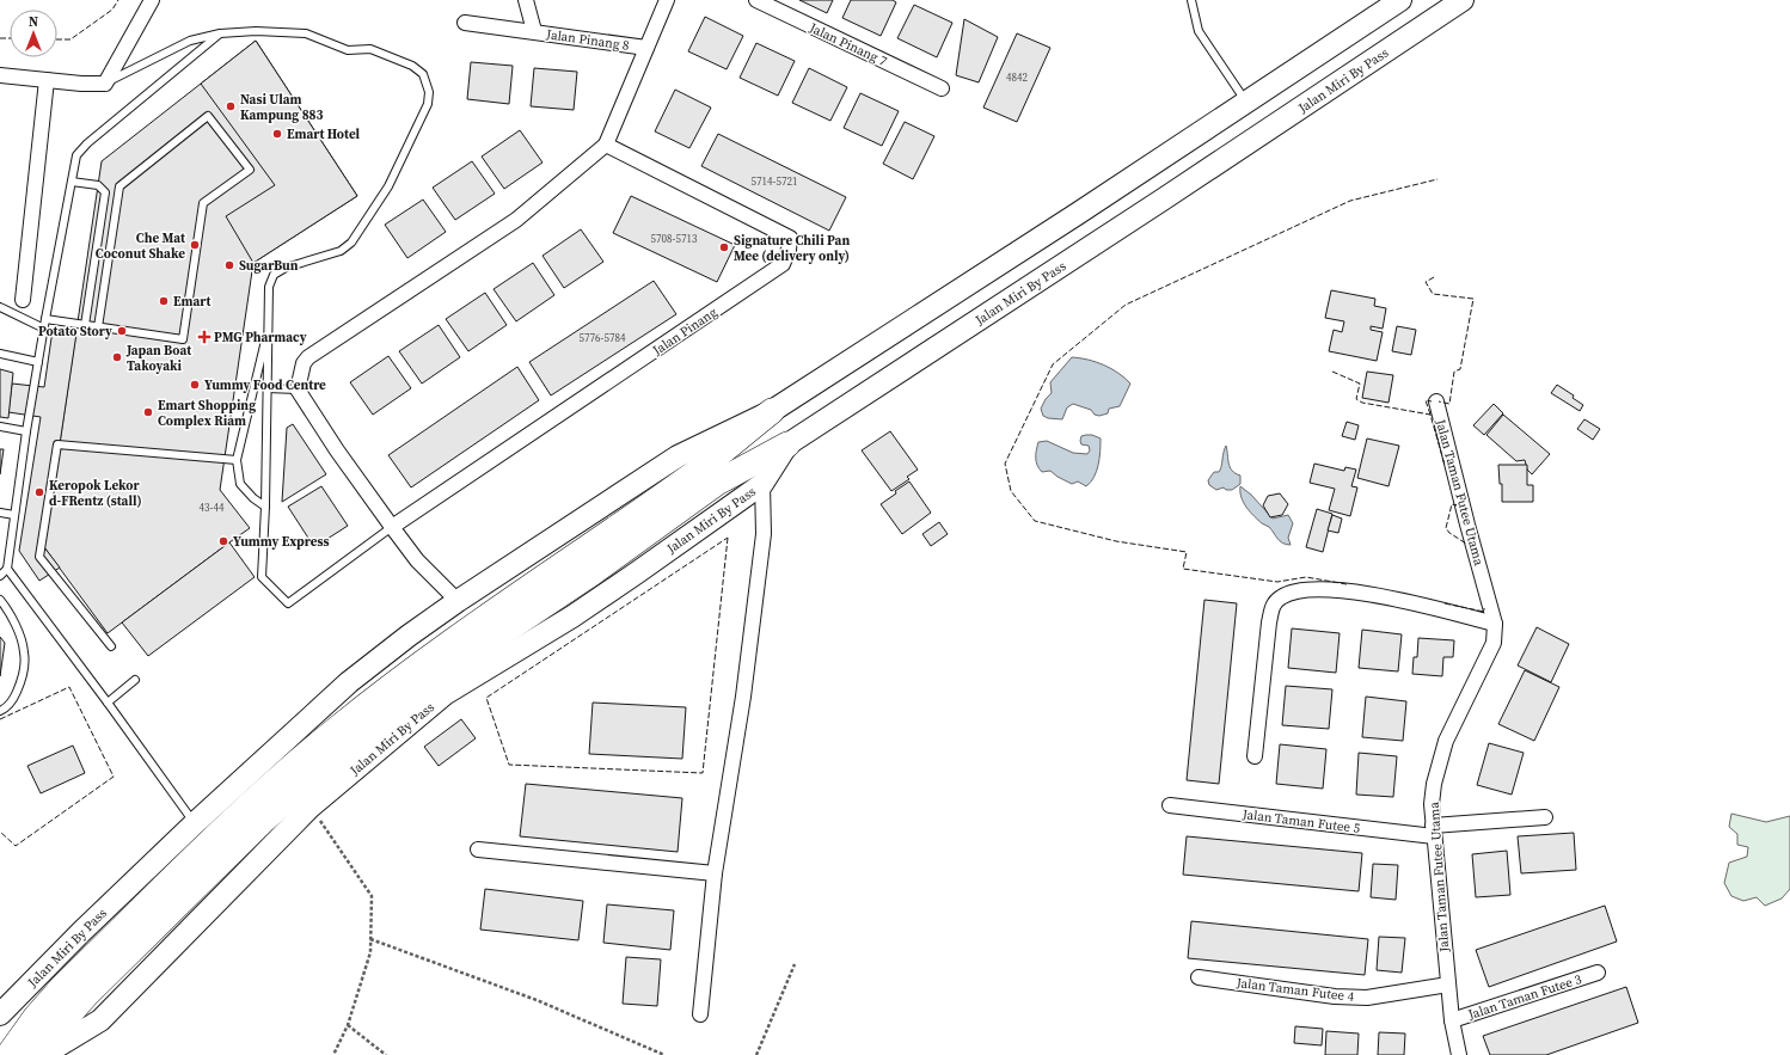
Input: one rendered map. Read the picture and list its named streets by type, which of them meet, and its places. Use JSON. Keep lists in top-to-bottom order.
{
  "streets": {
    "main road": ["Jalan Miri By Pass"],
    "street": [
      "Jalan Pinang 8",
      "Jalan Pinang 7",
      "Jalan Pinang",
      "Jalan Taman Futee Utama",
      "Jalan Taman Futee 5",
      "Jalan Taman Futee 4",
      "Jalan Taman Futee 3"
    ]
  },
  "crossings": [
    ["Jalan Taman Futee Utama", "Jalan Taman Futee 5"],
    ["Jalan Taman Futee Utama", "Jalan Taman Futee 4"],
    ["Jalan Taman Futee Utama", "Jalan Taman Futee 3"]
  ],
  "places": {
    "other": [
      "Nasi Ulam Kampung 883",
      "Emart Hotel",
      "Che Mat Coconut Shake",
      "Signature Chili Pan Mee (delivery only)",
      "SugarBun",
      "Emart",
      "Potato Story",
      "Japan Boat Takoyaki",
      "Yummy Food Centre",
      "Emart Shopping Complex Riam",
      "Keropok Lekor d-FRentz (stall)",
      "Yummy Express"
    ],
    "health": ["PMG Pharmacy"]
  },
  "house_numbers": [
    "4842",
    "5714-5721",
    "5708-5713",
    "5776-5784",
    "43-44"
  ],
  "north": "top"
}
